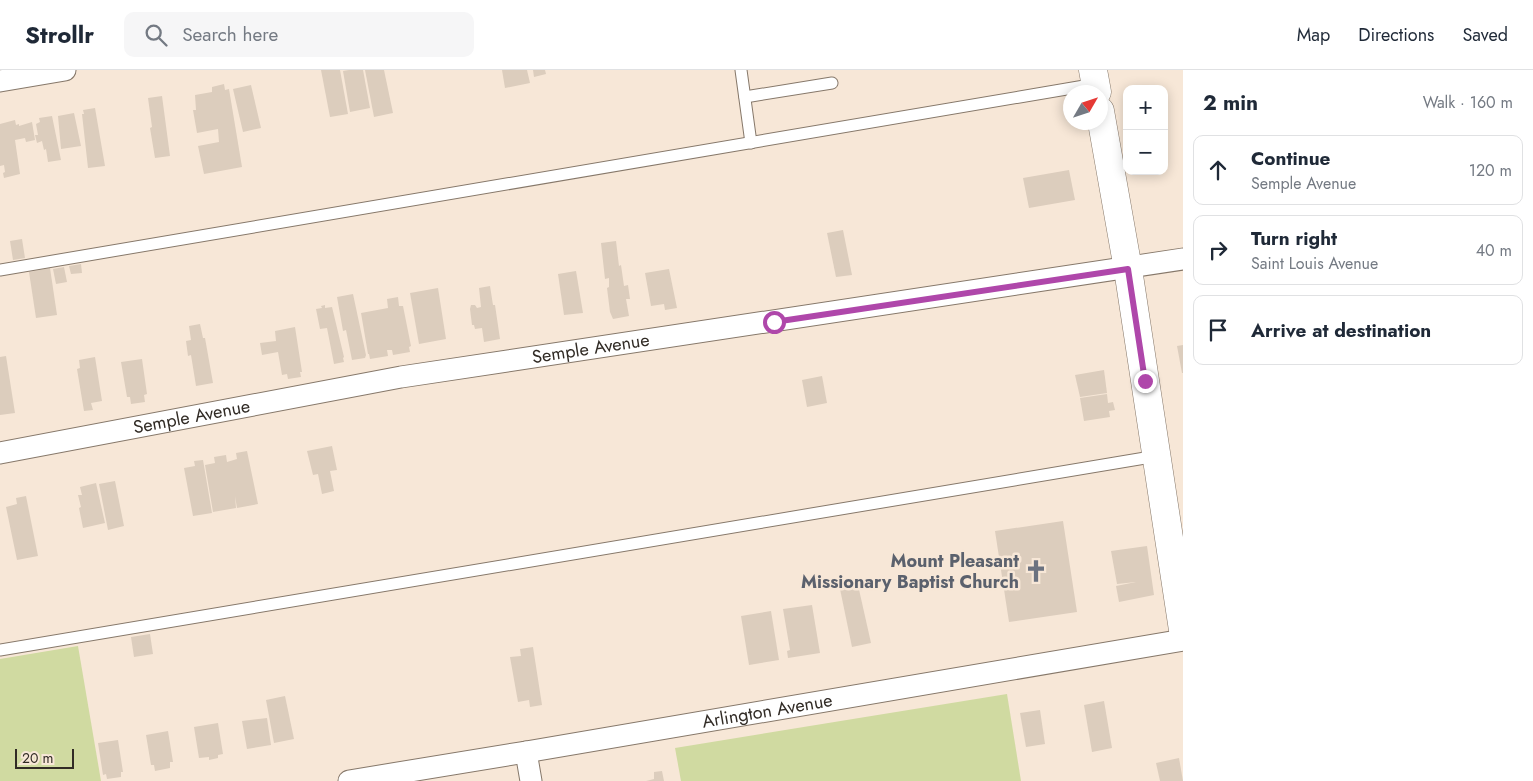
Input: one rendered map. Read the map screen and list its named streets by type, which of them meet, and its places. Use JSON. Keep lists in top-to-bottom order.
{
  "streets": {
    "street": ["Semple Avenue", "Arlington Avenue"]
  },
  "places": {
    "church": ["Mount Pleasant Missionary Baptist Church"]
  },
  "scale_bar": "20 m",
  "north": "top right",
  "page": {
    "header": "Strollr",
    "search": "Search here",
    "nav": ["Map", "Directions", "Saved"],
    "heading": ["2 min", "Walk · 160 m"],
    "map_buttons": ["+", "−"],
    "list": [
      ["Continue", "Semple Avenue", "120 m"],
      ["Turn right", "Saint Louis Avenue", "40 m"],
      "Arrive at destination"
    ],
    "scale": "20 m"
  }
}
